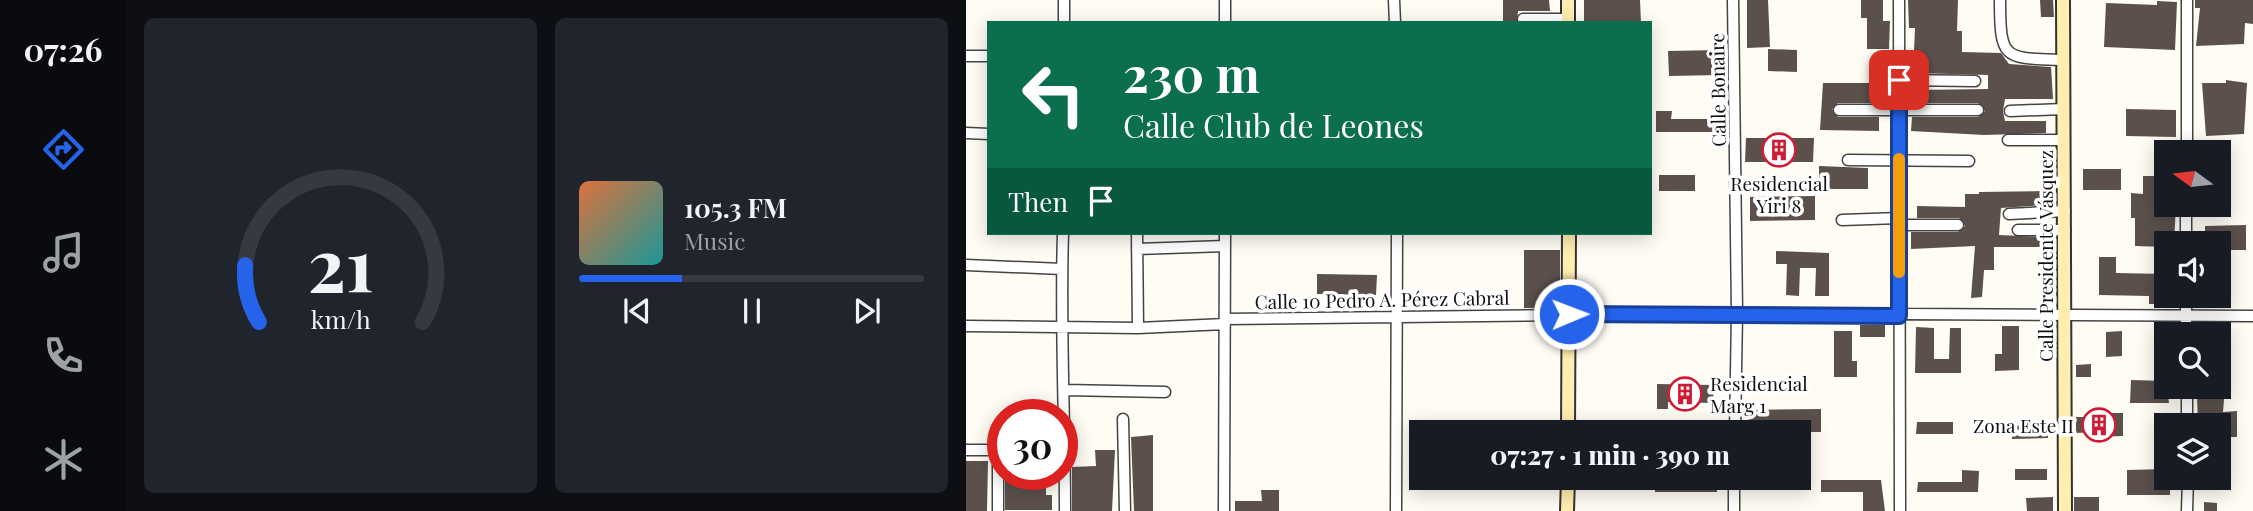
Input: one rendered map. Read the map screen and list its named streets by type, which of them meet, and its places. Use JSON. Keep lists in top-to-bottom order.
{
  "streets": {
    "street": ["Calle Bonaire", "Calle Presidente Vásquez", "Calle 10 Pedro A. Pérez Cabral"]
  },
  "crossings": [
    ["Calle Bonaire", "Calle 10 Pedro A. Pérez Cabral"],
    ["Calle Presidente Vásquez", "Calle 10 Pedro A. Pérez Cabral"]
  ],
  "places": {
    "building": ["Residencial Yiri 8", "Residencial Marg 1", "Zona Este II"]
  },
  "north": "left",
  "page": {
    "tabs": "07:26",
    "turn": ["230 m", "Calle Club de Leones"],
    "then": "Then",
    "song": ["105.3 FM", "Music"],
    "limit": "30",
    "trip": "07:27 · 1 min · 390 m",
    "gauge": ["21", "km/h"]
  }
}
